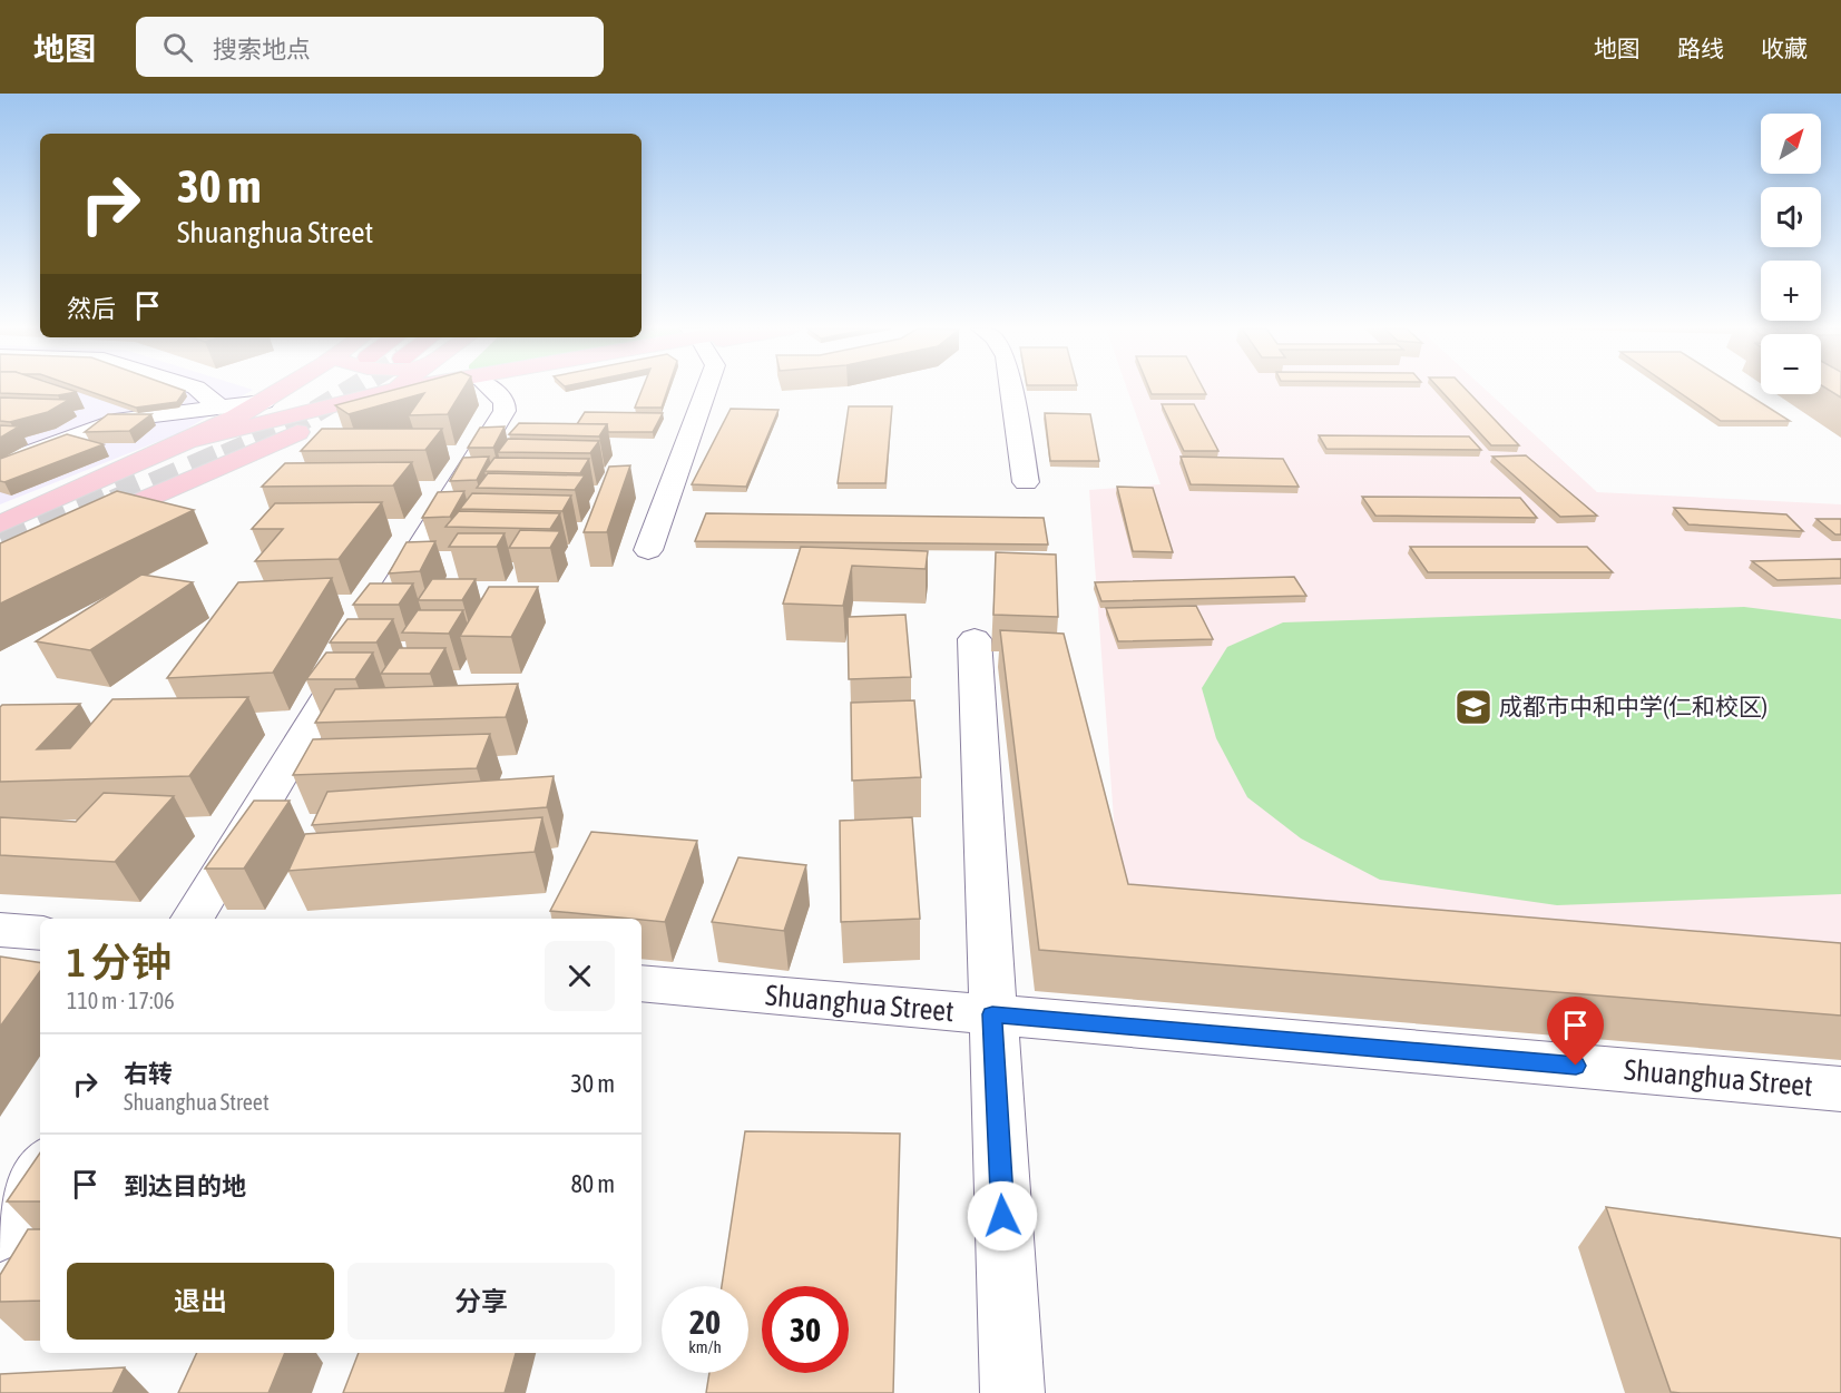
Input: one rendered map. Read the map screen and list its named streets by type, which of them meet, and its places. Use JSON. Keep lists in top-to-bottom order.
{
  "streets": {
    "street": ["Shuanghua Street"]
  },
  "places": {
    "school or university": ["成都市中和中学(仁和校区)"]
  },
  "north": "top right",
  "page": {
    "header": "地图",
    "search": "搜索地点",
    "nav": ["地图", "路线", "收藏"],
    "map_buttons": ["+", "−"],
    "turn": ["30 m", "Shuanghua Street"],
    "then": "然后",
    "heading": ["1 分钟", "110 m · 17:06"],
    "list": [
      {
        "name": "右转",
        "note": "Shuanghua Street",
        "value": "30 m"
      },
      {
        "name": "到达目的地",
        "value": "80 m"
      }
    ],
    "buttons": ["退出", "分享"],
    "speed": "20 km/h",
    "limit": "30"
  }
}
